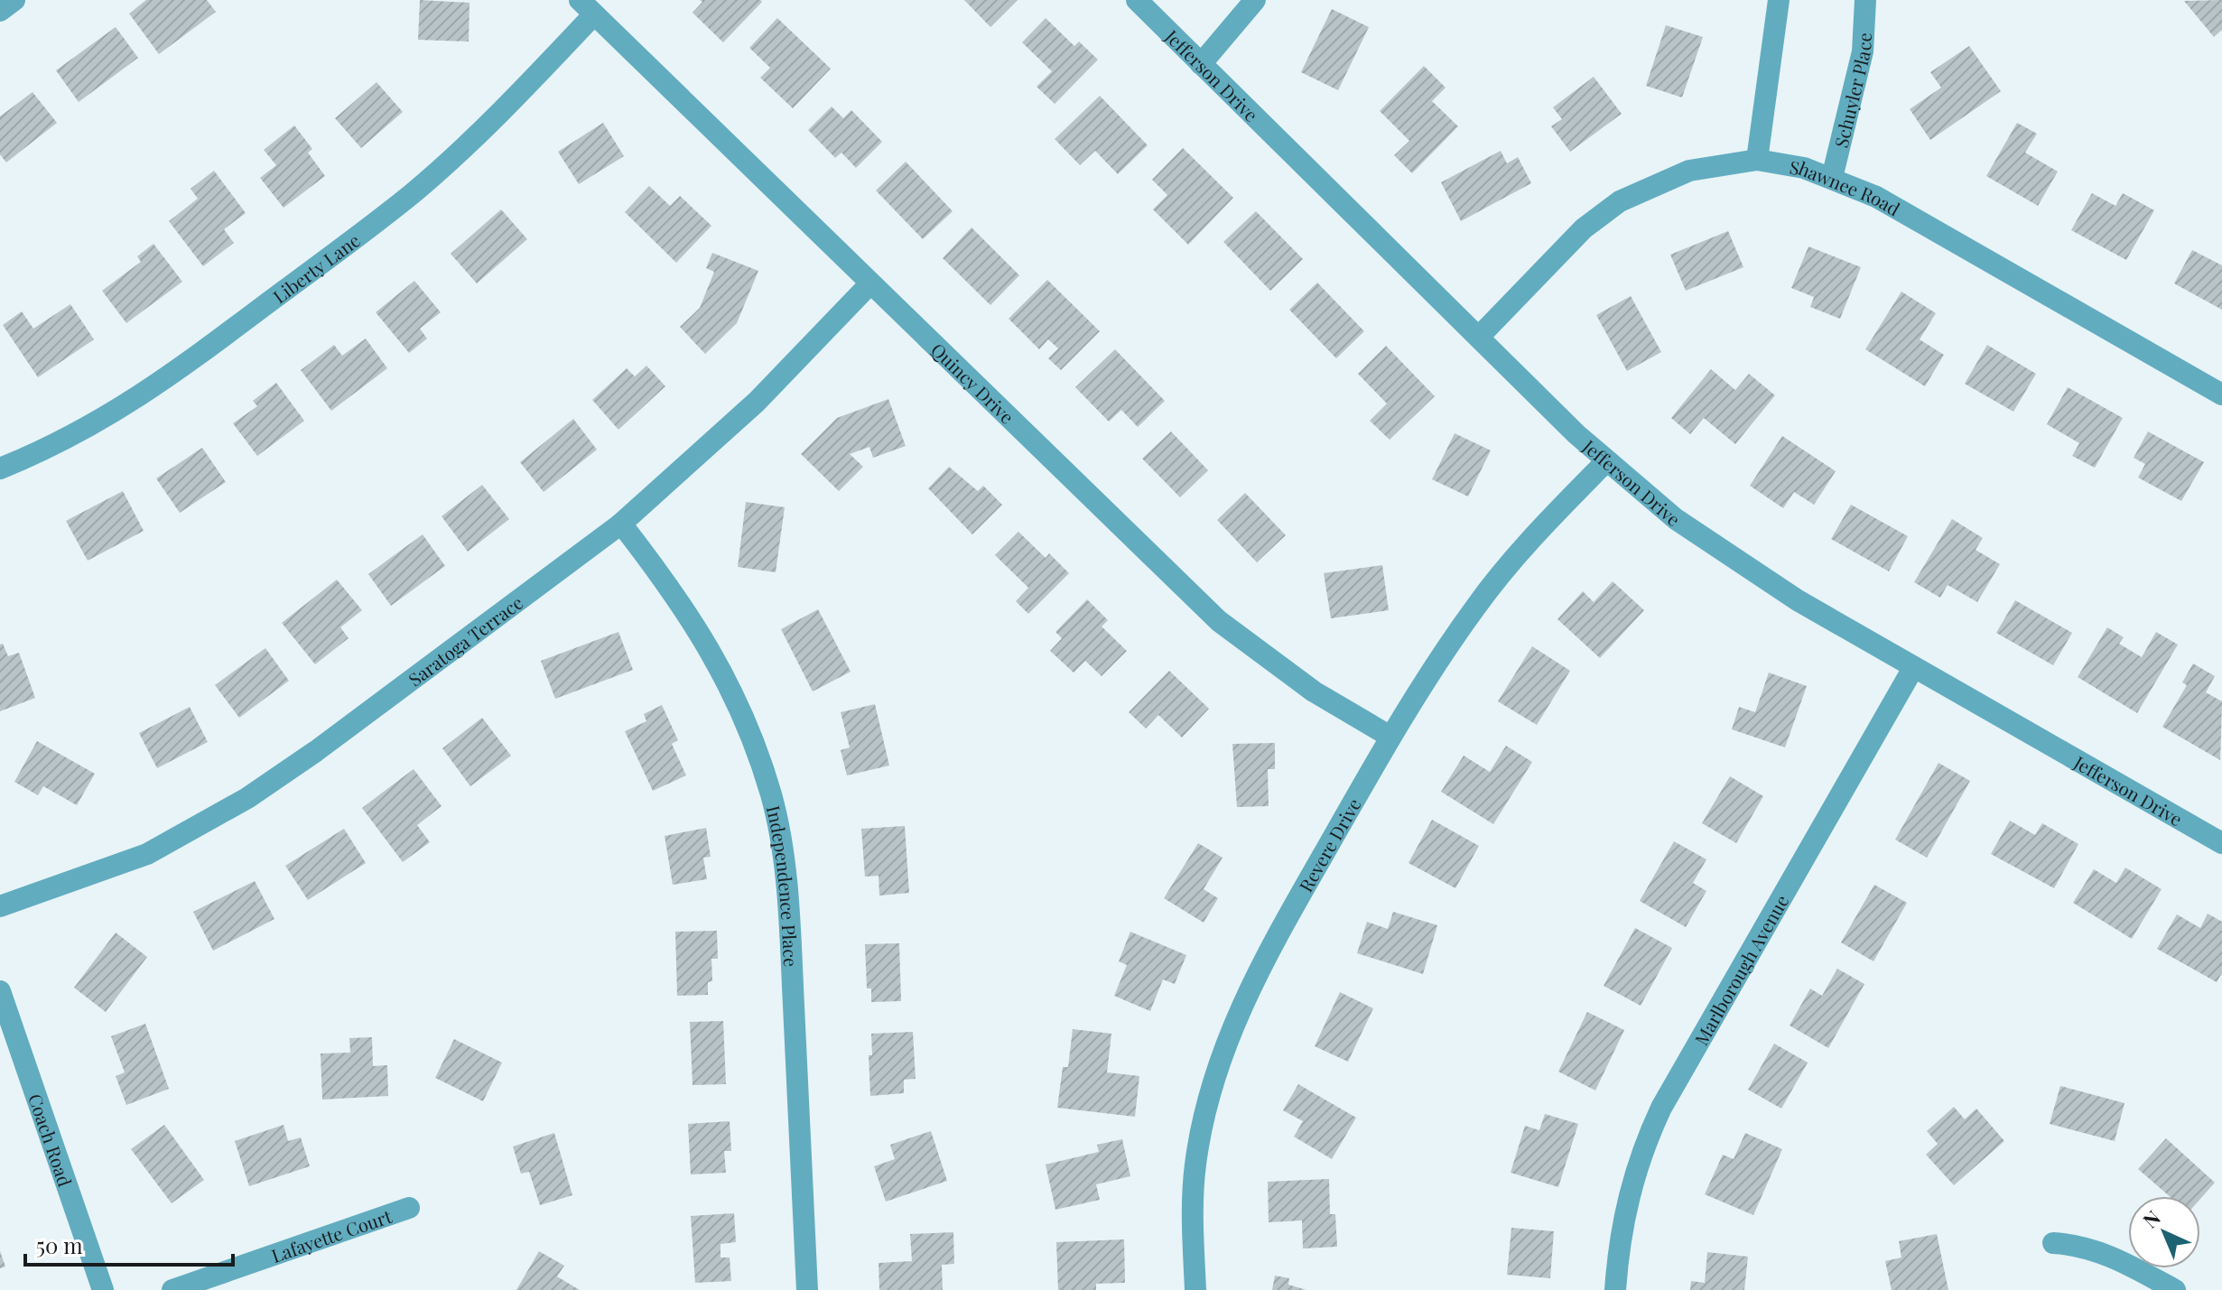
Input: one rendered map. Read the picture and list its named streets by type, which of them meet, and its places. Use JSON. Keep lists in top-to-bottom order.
{
  "streets": {
    "street": [
      "Jefferson Drive",
      "Schuyler Place",
      "Shawnee Road",
      "Liberty Lane",
      "Quincy Drive",
      "Saratoga Terrace",
      "Revere Drive",
      "Independence Place",
      "Marlborough Avenue",
      "Coach Road",
      "Lafayette Court"
    ]
  },
  "crossings": [
    ["Jefferson Drive", "Shawnee Road"],
    ["Jefferson Drive", "Revere Drive"],
    ["Jefferson Drive", "Marlborough Avenue"],
    ["Schuyler Place", "Shawnee Road"],
    ["Liberty Lane", "Quincy Drive"],
    ["Quincy Drive", "Saratoga Terrace"],
    ["Quincy Drive", "Revere Drive"],
    ["Saratoga Terrace", "Independence Place"]
  ],
  "scale_bar": "50 m",
  "north": "top left"
}
